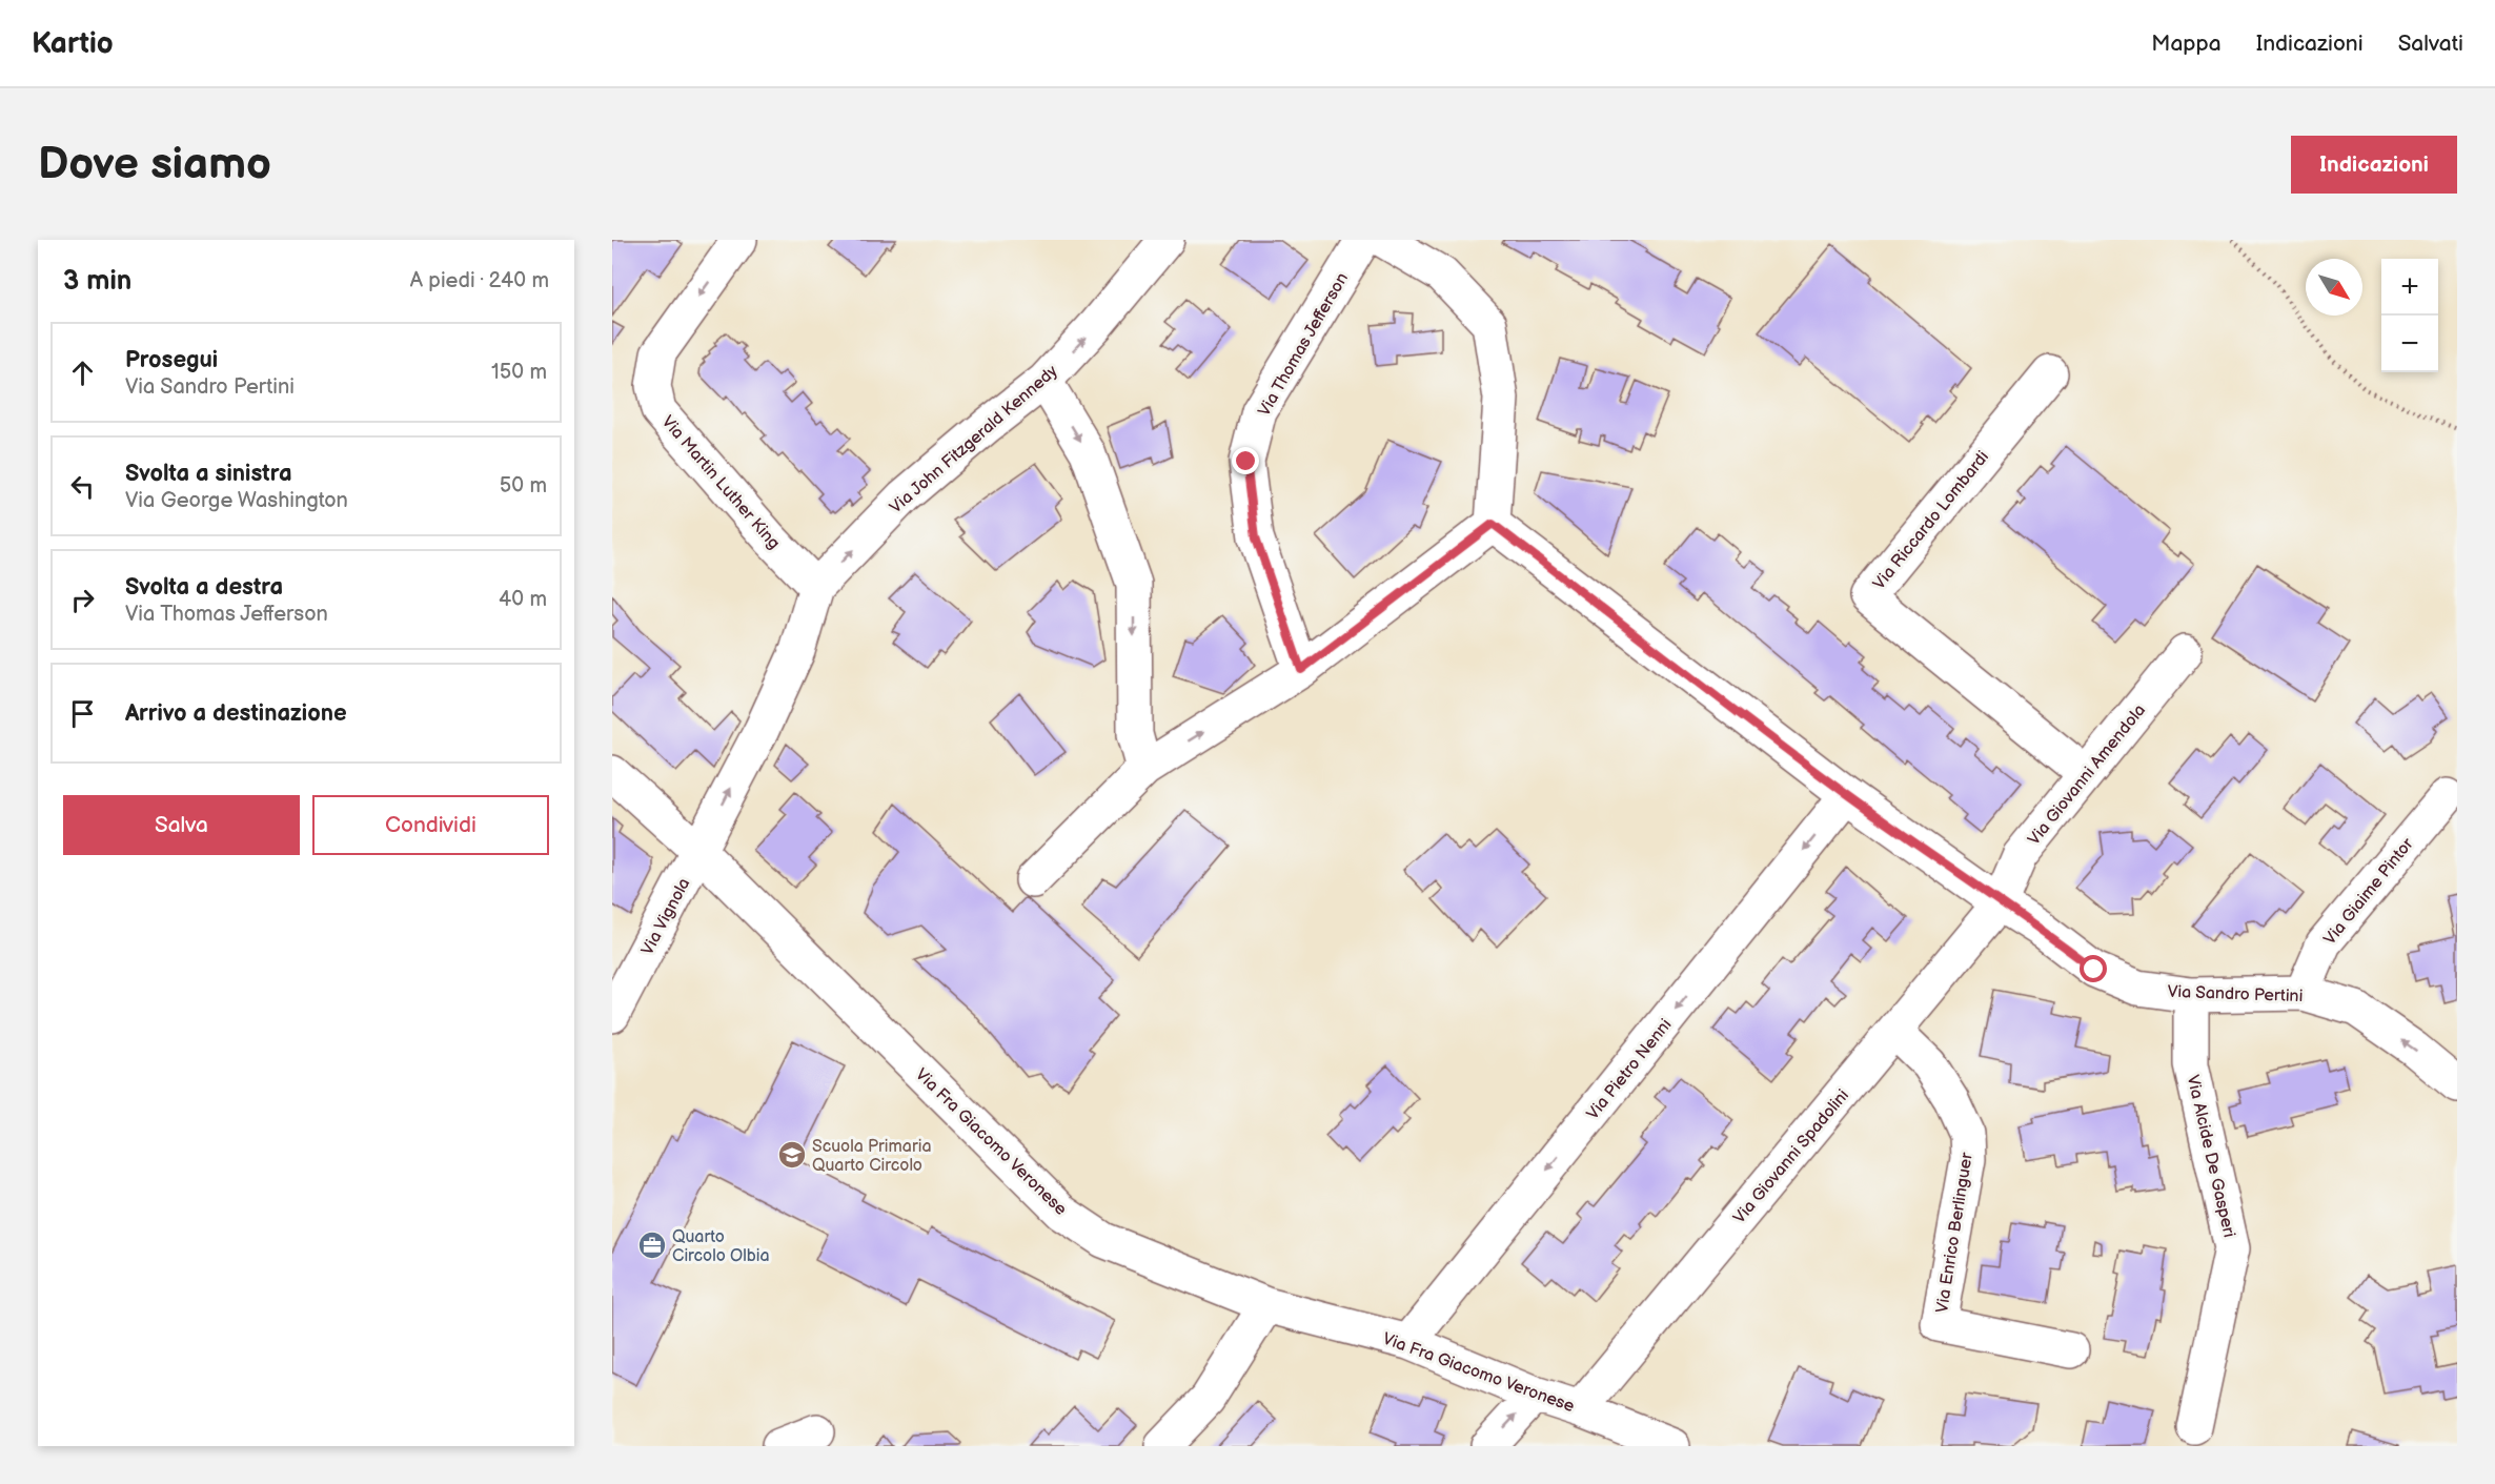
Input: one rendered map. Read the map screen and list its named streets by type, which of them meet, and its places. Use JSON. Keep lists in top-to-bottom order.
{
  "streets": {
    "street": [
      "Via Thomas Jefferson",
      "Via John Fitzgerald Kennedy",
      "Via Martin Luther King",
      "Via Riccardo Lombardi",
      "Via Giovanni Amendola",
      "Via Giaime Pintor",
      "Via Vignola",
      "Via Sandro Pertini",
      "Via Pietro Nenni",
      "Via Fra Giacomo Veronese",
      "Via Giovanni Spadolini",
      "Via Alcide De Gasperi",
      "Via Enrico Berlinguer"
    ]
  },
  "crossings": [
    ["Via John Fitzgerald Kennedy", "Via Martin Luther King"],
    ["Via John Fitzgerald Kennedy", "Via Vignola"],
    ["Via John Fitzgerald Kennedy", "Via Fra Giacomo Veronese"],
    ["Via Riccardo Lombardi", "Via Giovanni Amendola"],
    ["Via Giovanni Amendola", "Via Sandro Pertini"],
    ["Via Giovanni Amendola", "Via Giovanni Spadolini"],
    ["Via Giaime Pintor", "Via Sandro Pertini"],
    ["Via Vignola", "Via Fra Giacomo Veronese"],
    ["Via Sandro Pertini", "Via Pietro Nenni"],
    ["Via Sandro Pertini", "Via Giovanni Spadolini"],
    ["Via Sandro Pertini", "Via Alcide De Gasperi"],
    ["Via Pietro Nenni", "Via Fra Giacomo Veronese"],
    ["Via Fra Giacomo Veronese", "Via Giovanni Spadolini"],
    ["Via Giovanni Spadolini", "Via Enrico Berlinguer"]
  ],
  "one_way": ["Via John Fitzgerald Kennedy", "Via Martin Luther King", "Via Pietro Nenni"],
  "places": {
    "school or university": ["Scuola Primaria Quarto Circolo"],
    "office": ["Quarto Circolo Olbia"]
  },
  "north": "bottom right",
  "page": {
    "header": "Kartio",
    "nav": ["Mappa", "Indicazioni", "Salvati"],
    "buttons": [
      "Indicazioni",
      ["Salva", "Condividi"]
    ],
    "title": "Dove siamo",
    "heading": ["3 min", "A piedi · 240 m"],
    "map_buttons": ["+", "−"],
    "list": [
      ["Prosegui", "Via Sandro Pertini", "150 m"],
      ["Svolta a sinistra", "Via George Washington", "50 m"],
      ["Svolta a destra", "Via Thomas Jefferson", "40 m"],
      "Arrivo a destinazione"
    ]
  }
}
